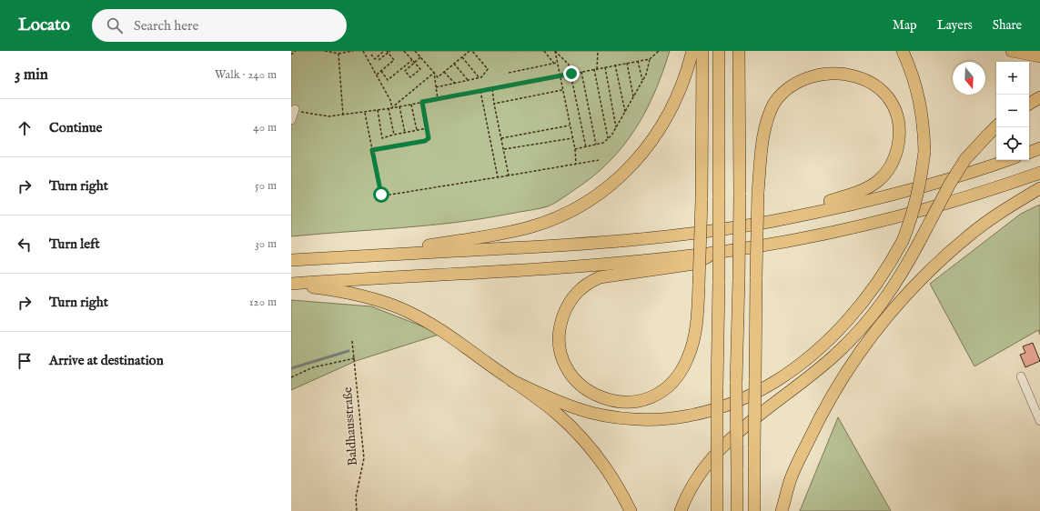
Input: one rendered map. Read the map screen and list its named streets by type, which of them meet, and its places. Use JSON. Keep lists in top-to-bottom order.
{
  "streets": {
    "path": ["Baldhausstraße"]
  },
  "north": "bottom",
  "page": {
    "header": "Locato",
    "search": "Search here",
    "nav": ["Map", "Layers", "Share"],
    "heading": ["3 min", "Walk · 240 m"],
    "map_buttons": ["+", "−"],
    "list": [
      ["Continue", "40 m"],
      ["Turn right", "50 m"],
      ["Turn left", "30 m"],
      ["Turn right", "120 m"],
      "Arrive at destination"
    ]
  }
}
